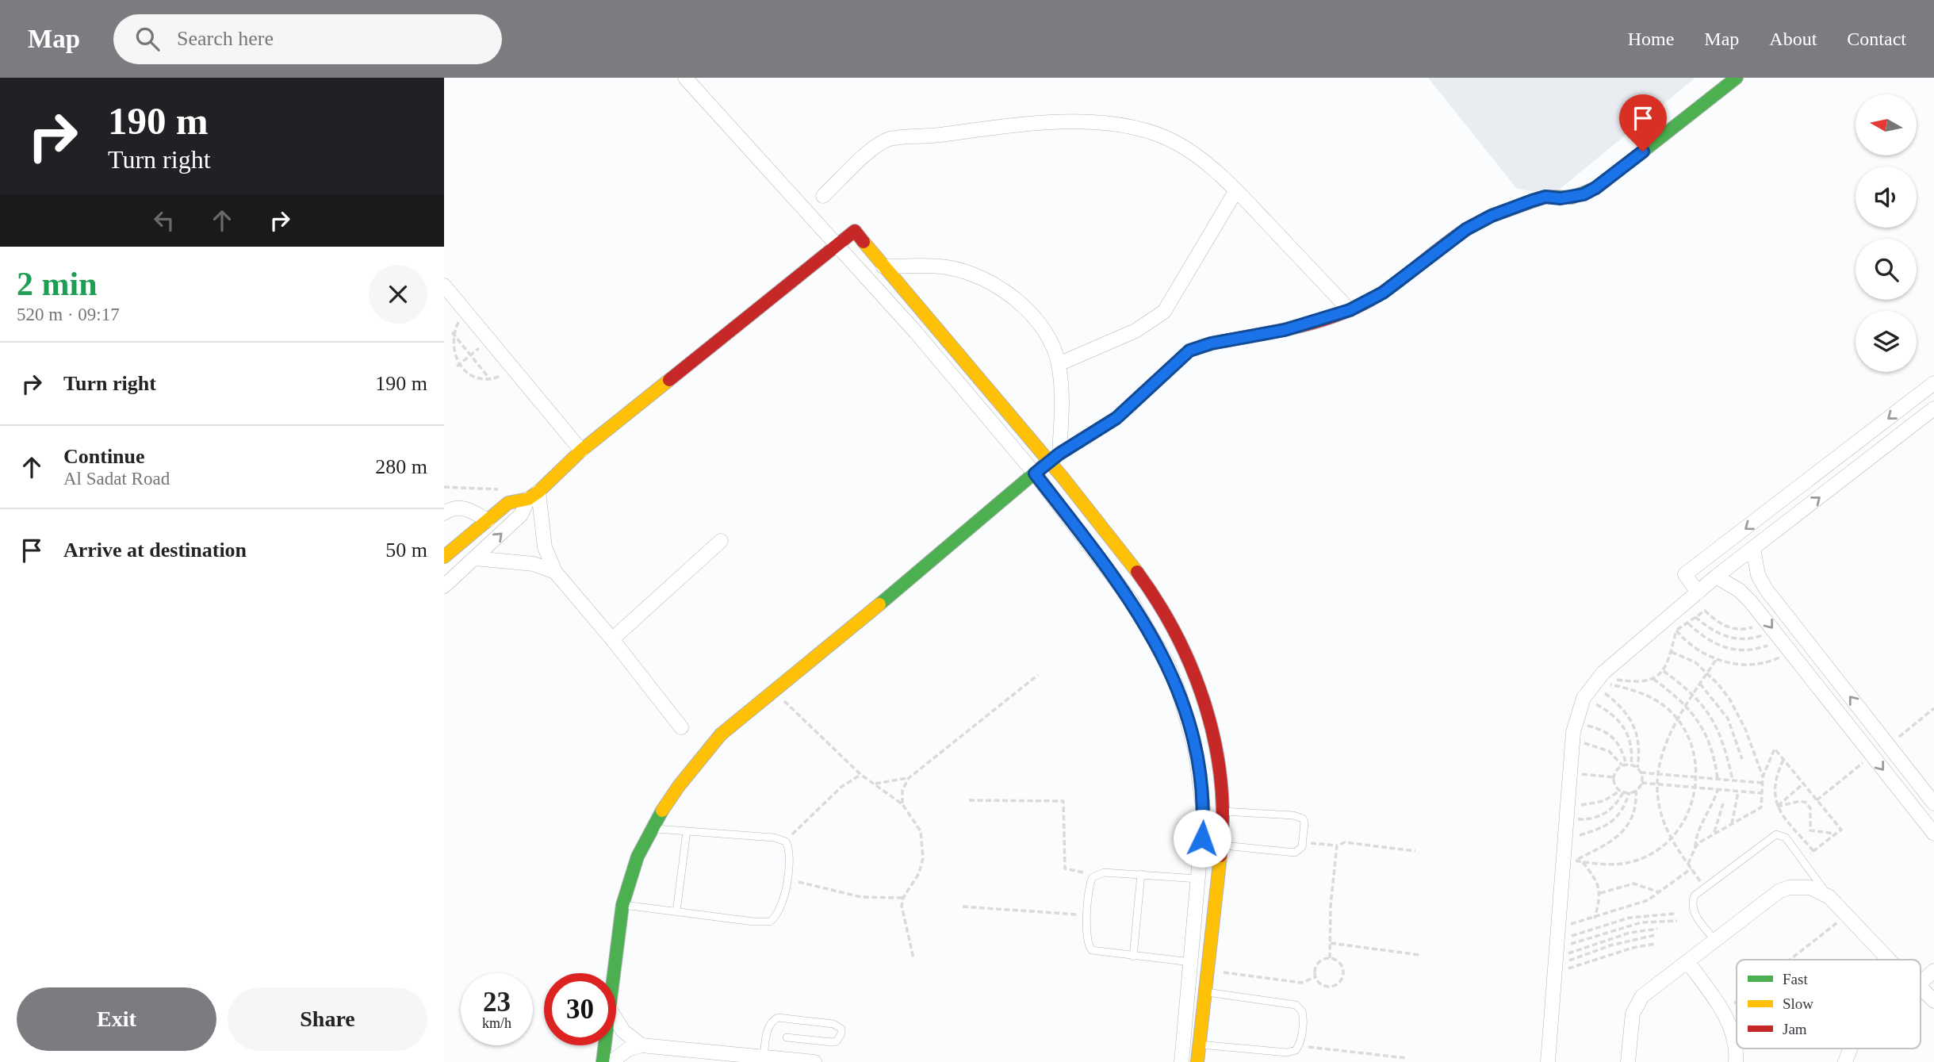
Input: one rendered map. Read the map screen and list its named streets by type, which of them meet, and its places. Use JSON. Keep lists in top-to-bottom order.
{
  "legend": ["Fast", "Slow", "Jam"],
  "north": "left",
  "page": {
    "header": "Map",
    "search": "Search here",
    "nav": [
      "Home",
      "Map",
      "About",
      "Contact"
    ],
    "turn": ["190 m", "Turn right"],
    "heading": ["2 min", "520 m · 09:17"],
    "list": [
      {
        "name": "Turn right",
        "value": "190 m"
      },
      {
        "name": "Continue",
        "note": "Al Sadat Road",
        "value": "280 m"
      },
      {
        "name": "Arrive at destination",
        "value": "50 m"
      }
    ],
    "speed": "23 km/h",
    "limit": "30",
    "buttons": ["Exit", "Share"]
  }
}
